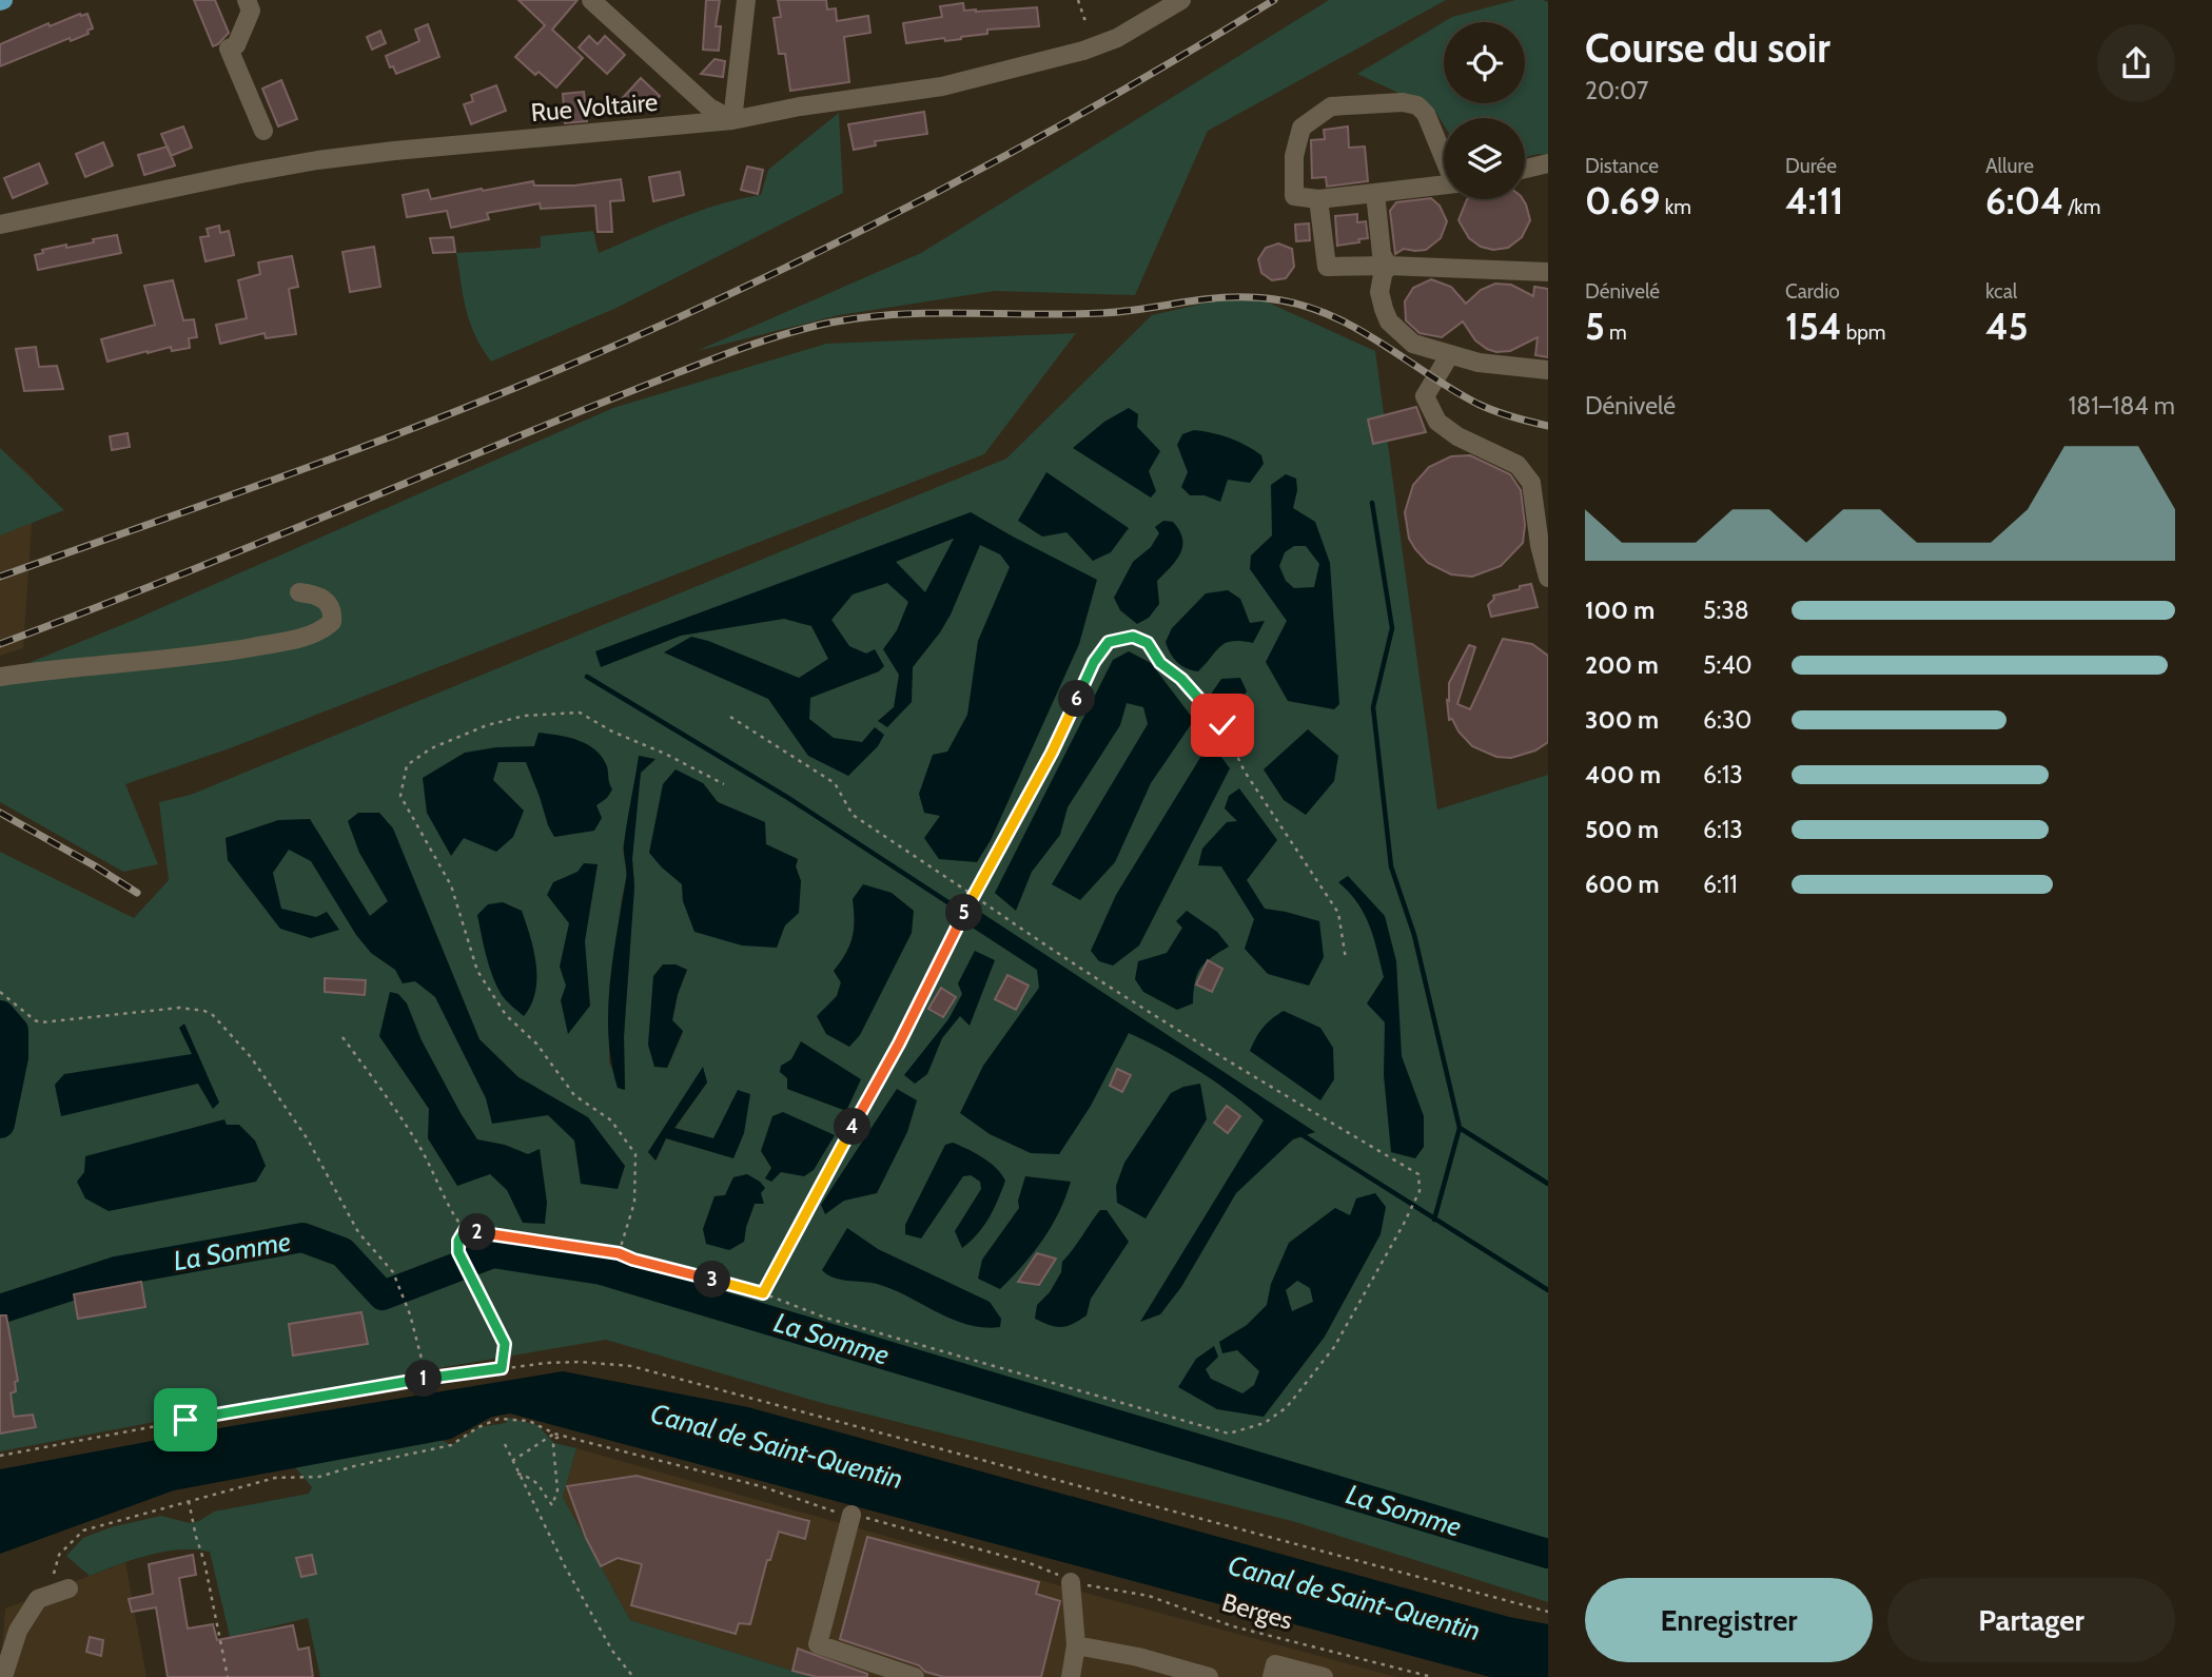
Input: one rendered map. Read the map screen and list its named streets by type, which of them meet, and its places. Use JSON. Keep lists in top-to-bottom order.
{
  "streets": {
    "street": ["Rue Voltaire"],
    "path": ["Berges"]
  },
  "water": ["La Somme", "Canal de Saint-Quentin"],
  "page": {
    "heading": ["Course du soir", "20:07"],
    "stats": [
      ["Distance", "0.69 km"],
      ["Durée", "4:11"],
      ["Allure", "6:04 /km"],
      ["Dénivelé", "5 m"],
      ["Cardio", "154 bpm"],
      ["kcal", "45"]
    ],
    "chart": ["Dénivelé", "181–184 m"],
    "list": [
      {
        "name": "100 m",
        "note": "5:38"
      },
      {
        "name": "200 m",
        "note": "5:40"
      },
      {
        "name": "300 m",
        "note": "6:30"
      },
      {
        "name": "400 m",
        "note": "6:13"
      },
      {
        "name": "500 m",
        "note": "6:13"
      },
      {
        "name": "600 m",
        "note": "6:11"
      }
    ],
    "pins": [
      "6",
      "5",
      "4",
      "2",
      "3",
      "1"
    ],
    "buttons": ["Enregistrer", "Partager"]
  }
}
